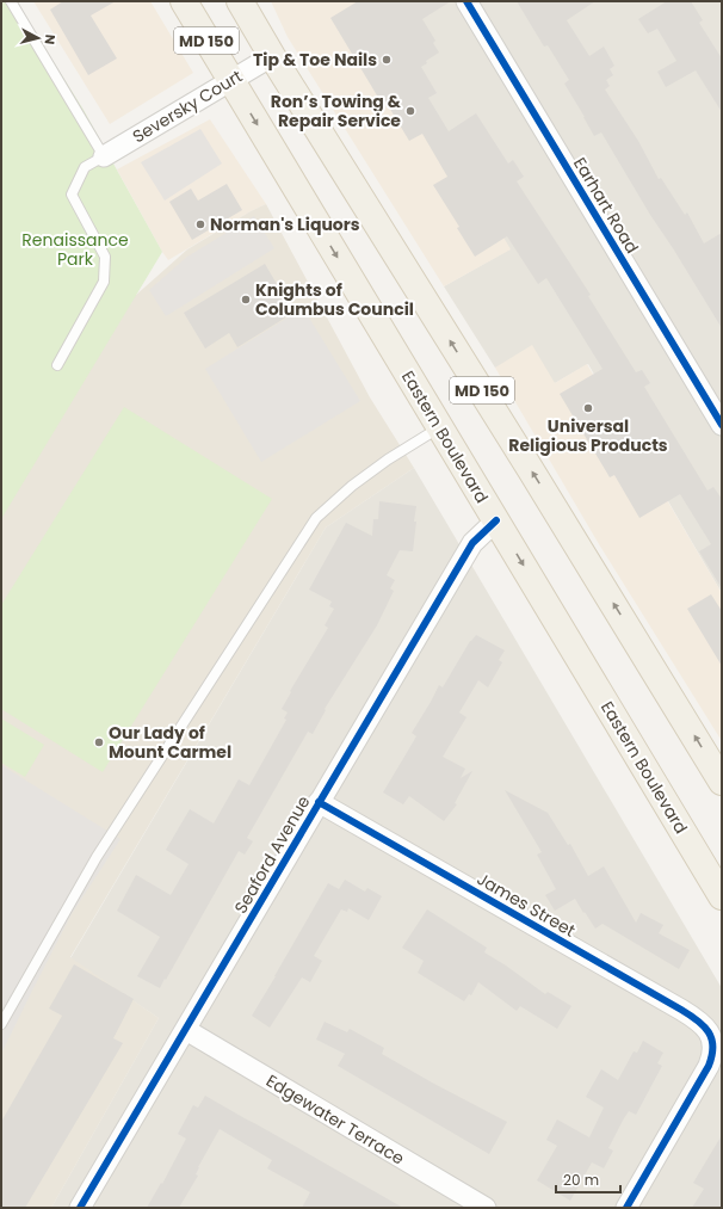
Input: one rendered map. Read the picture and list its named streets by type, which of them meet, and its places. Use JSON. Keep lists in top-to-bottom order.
{
  "streets": {
    "main road": ["MD 150", "Eastern Boulevard"],
    "street": [
      "Seversky Court",
      "Earhart Road",
      "Seaford Avenue",
      "James Street",
      "Edgewater Terrace"
    ]
  },
  "crossings": [
    ["MD 150", "Seversky Court"],
    ["Seversky Court", "Eastern Boulevard"],
    ["Eastern Boulevard", "Seaford Avenue"],
    ["Seaford Avenue", "James Street"],
    ["Seaford Avenue", "Edgewater Terrace"]
  ],
  "parks": ["Renaissance Park"],
  "places": [
    "Tip & Toe Nails",
    "Ron’s Towing & Repair Service",
    "Norman's Liquors",
    "Knights of Columbus Council",
    "Universal Religious Products",
    "Our Lady of Mount Carmel"
  ],
  "scale_bar": "20 m",
  "north": "right"
}
